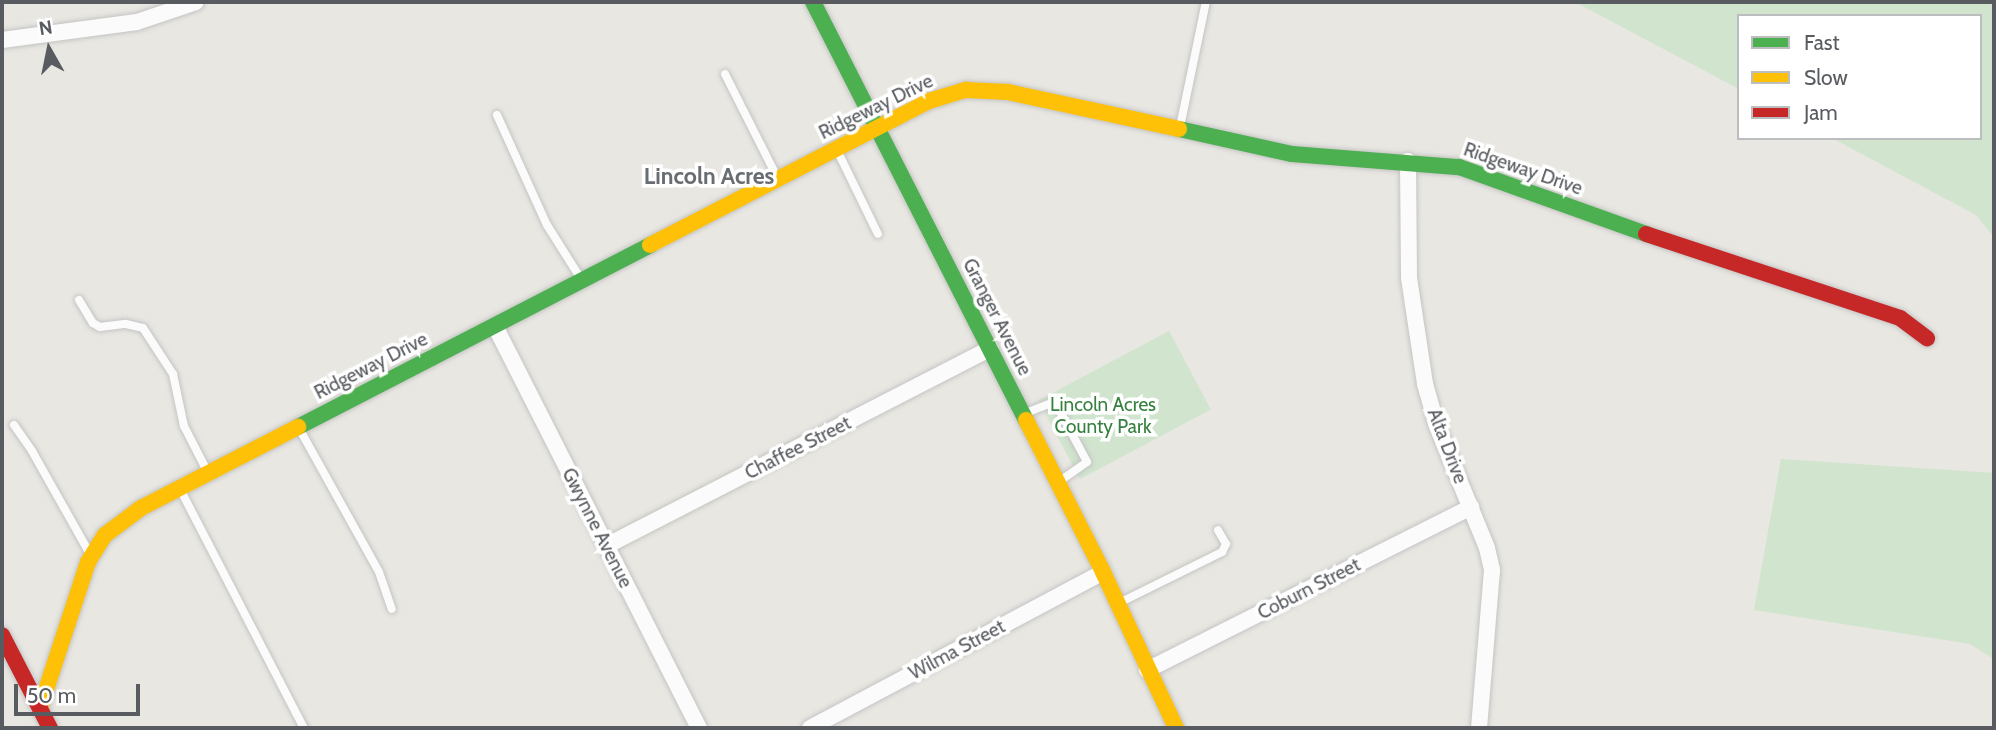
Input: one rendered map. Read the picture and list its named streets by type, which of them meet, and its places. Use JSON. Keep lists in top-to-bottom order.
{
  "streets": {
    "street": [
      "Ridgeway Drive",
      "Granger Avenue",
      "Alta Drive",
      "Chaffee Street",
      "Gwynne Avenue",
      "Coburn Street",
      "Wilma Street"
    ]
  },
  "crossings": [
    ["Ridgeway Drive", "Granger Avenue"],
    ["Ridgeway Drive", "Alta Drive"],
    ["Ridgeway Drive", "Gwynne Avenue"],
    ["Granger Avenue", "Chaffee Street"],
    ["Granger Avenue", "Coburn Street"],
    ["Granger Avenue", "Wilma Street"],
    ["Alta Drive", "Coburn Street"],
    ["Chaffee Street", "Gwynne Avenue"]
  ],
  "districts": ["Lincoln Acres"],
  "parks": ["Lincoln Acres County Park"],
  "legend": ["Fast", "Slow", "Jam"],
  "scale_bar": "50 m",
  "north": "top"
}
